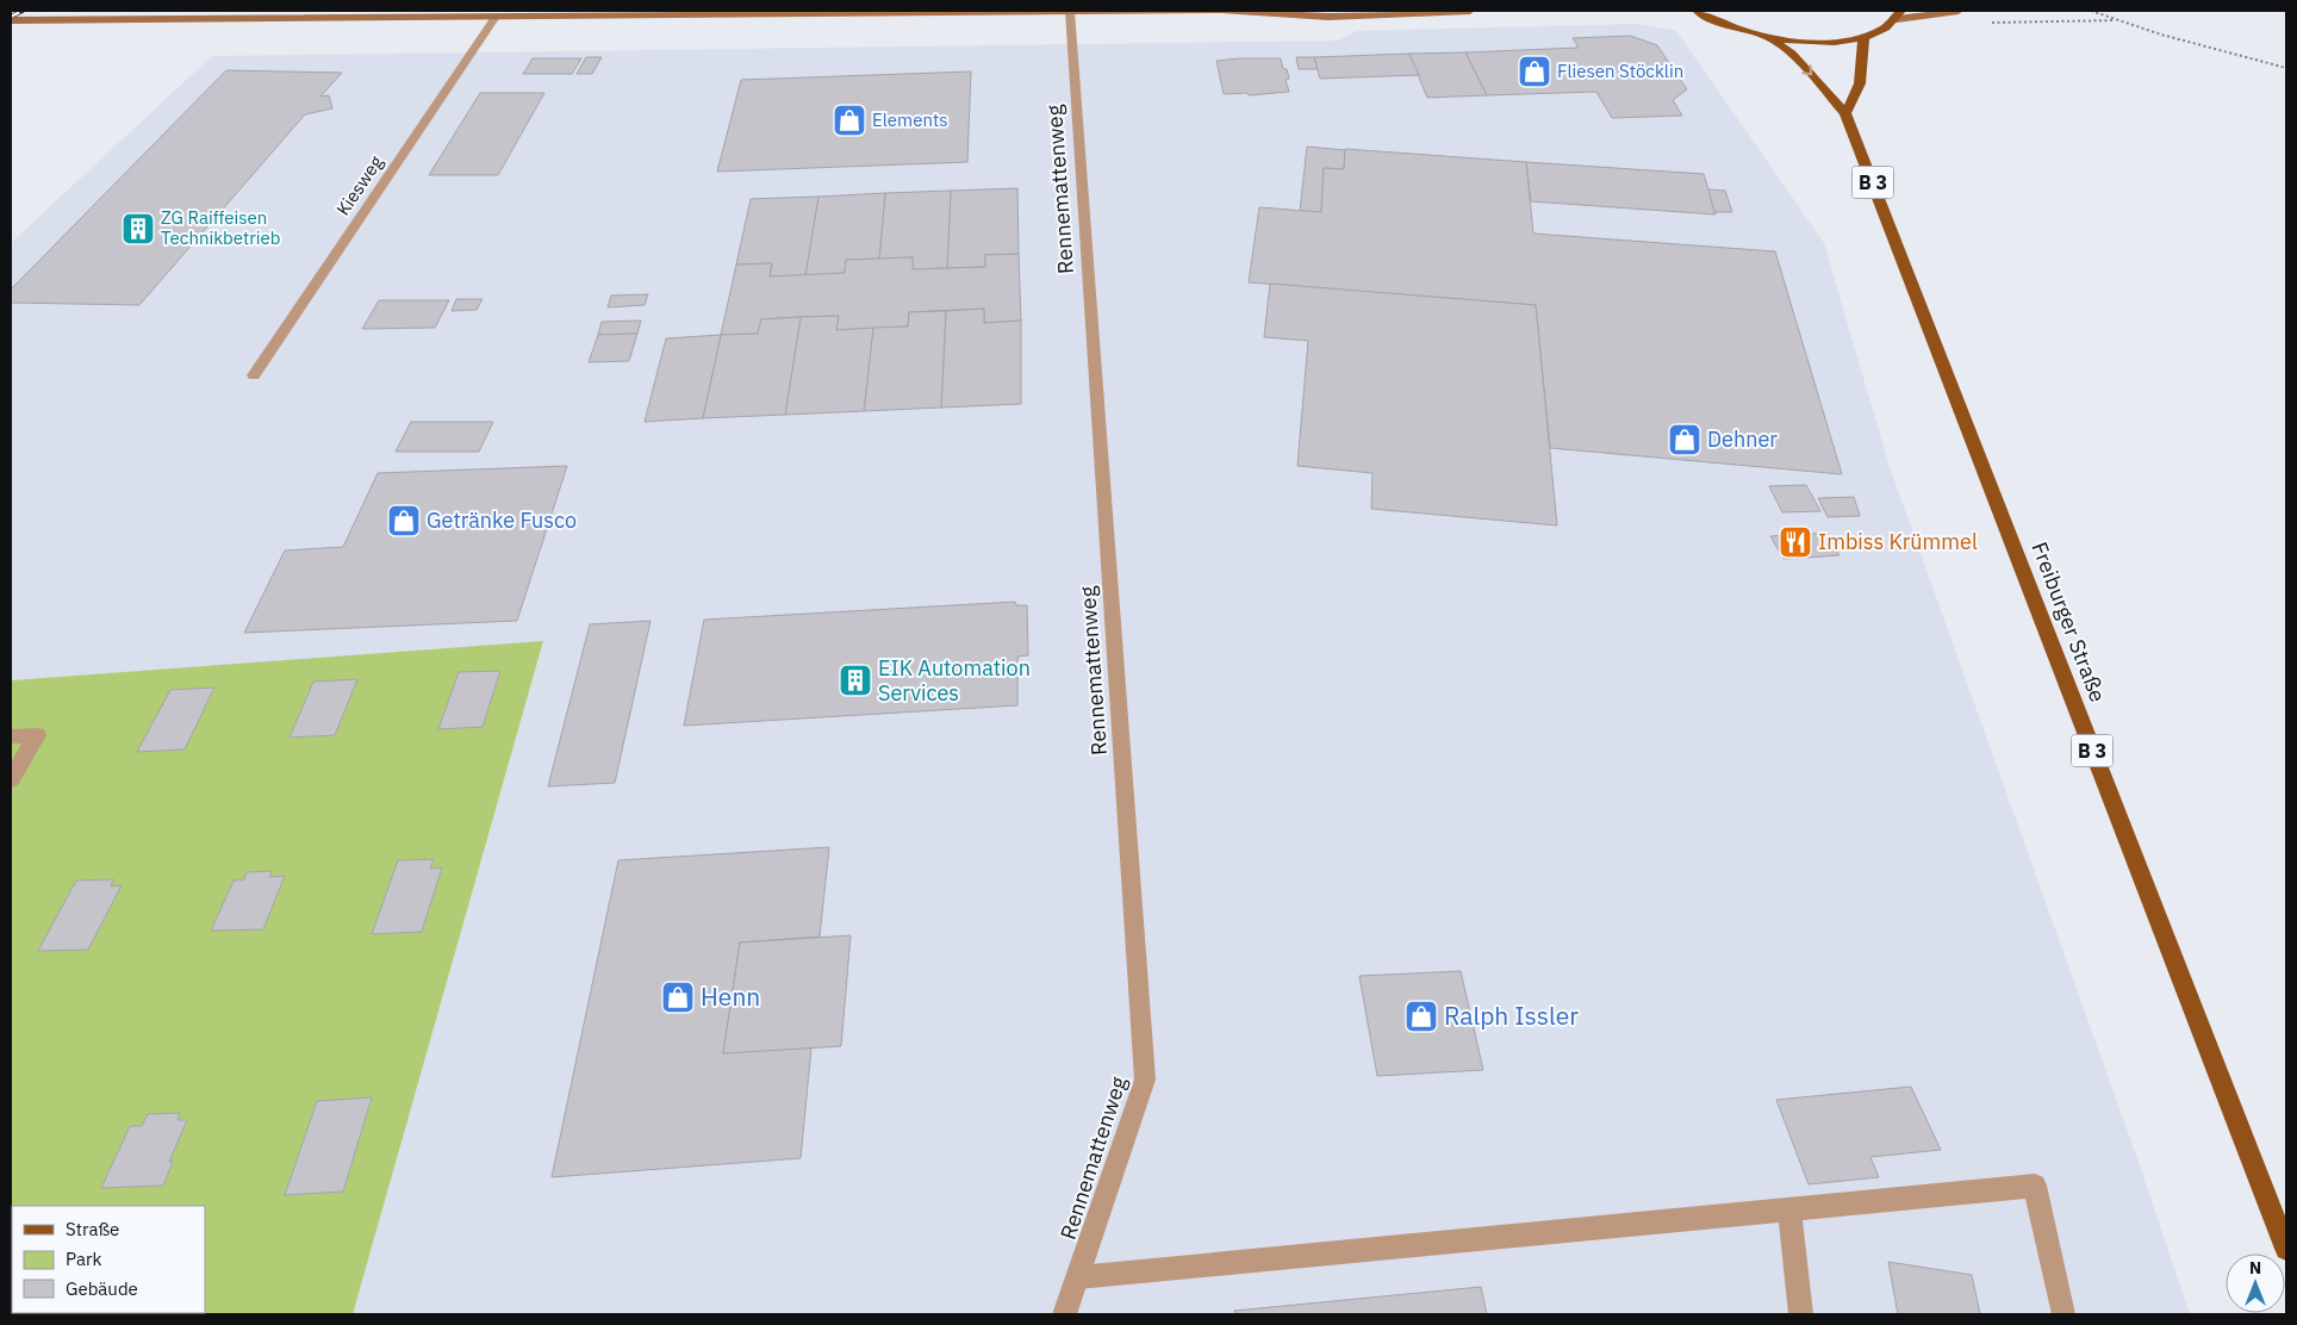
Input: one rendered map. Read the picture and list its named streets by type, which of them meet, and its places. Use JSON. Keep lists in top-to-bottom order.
{
  "streets": {
    "main road": ["B 3", "Freiburger Straße"],
    "street": ["Kiesweg", "Rennemattenweg"]
  },
  "places": {
    "shop": [
      "Fliesen Stöcklin",
      "Elements",
      "Dehner",
      "Getränke Fusco",
      "Henn",
      "Ralph Issler"
    ],
    "building": ["ZG Raiffeisen Technikbetrieb", "EIK Automation Services"],
    "restaurant": ["Imbiss Krümmel"]
  },
  "legend": ["Straße", "Park", "Gebäude"],
  "north": "top"
}
